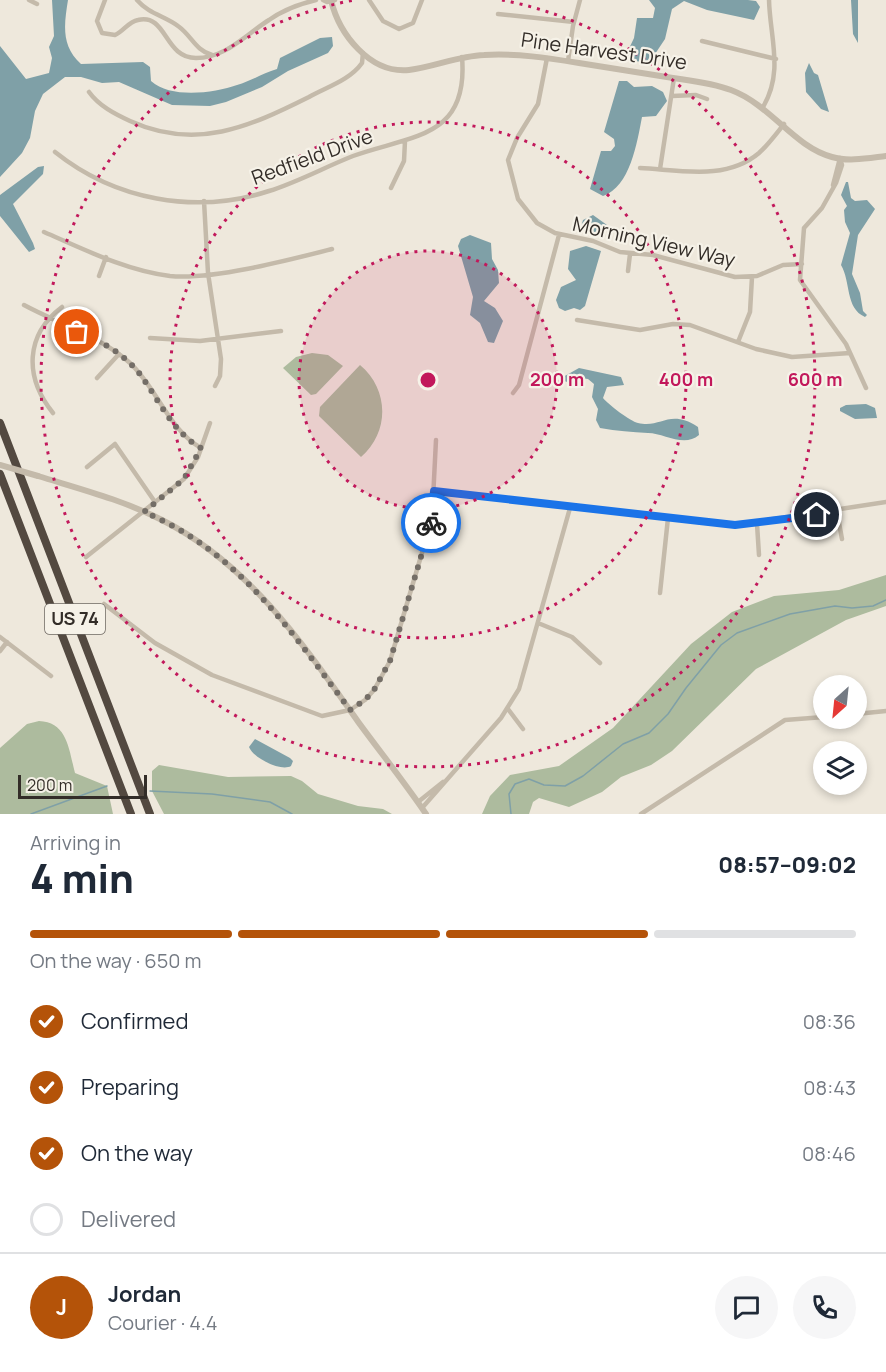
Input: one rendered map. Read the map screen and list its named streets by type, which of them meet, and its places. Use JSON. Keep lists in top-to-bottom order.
{
  "streets": {
    "highway": ["US 74"],
    "street": ["Pine Harvest Drive", "Redfield Drive", "Morning View Way"]
  },
  "crossings": [
    ["Pine Harvest Drive", "Redfield Drive"],
    ["Pine Harvest Drive", "Morning View Way"]
  ],
  "scale_bar": "200 m",
  "north": "bottom left",
  "page": {
    "scale": "200 m",
    "heading": ["4 min", "Arriving in", "08:57–09:02"],
    "panel": ["Jordan", "Courier · 4.4"],
    "bar": "On the way · 650 m",
    "list": [
      ["Confirmed", "08:36"],
      ["Preparing", "08:43"],
      ["On the way", "08:46"],
      "Delivered"
    ],
    "round": "J"
  },
  "rings": ["200 m", "400 m", "600 m"]
}
